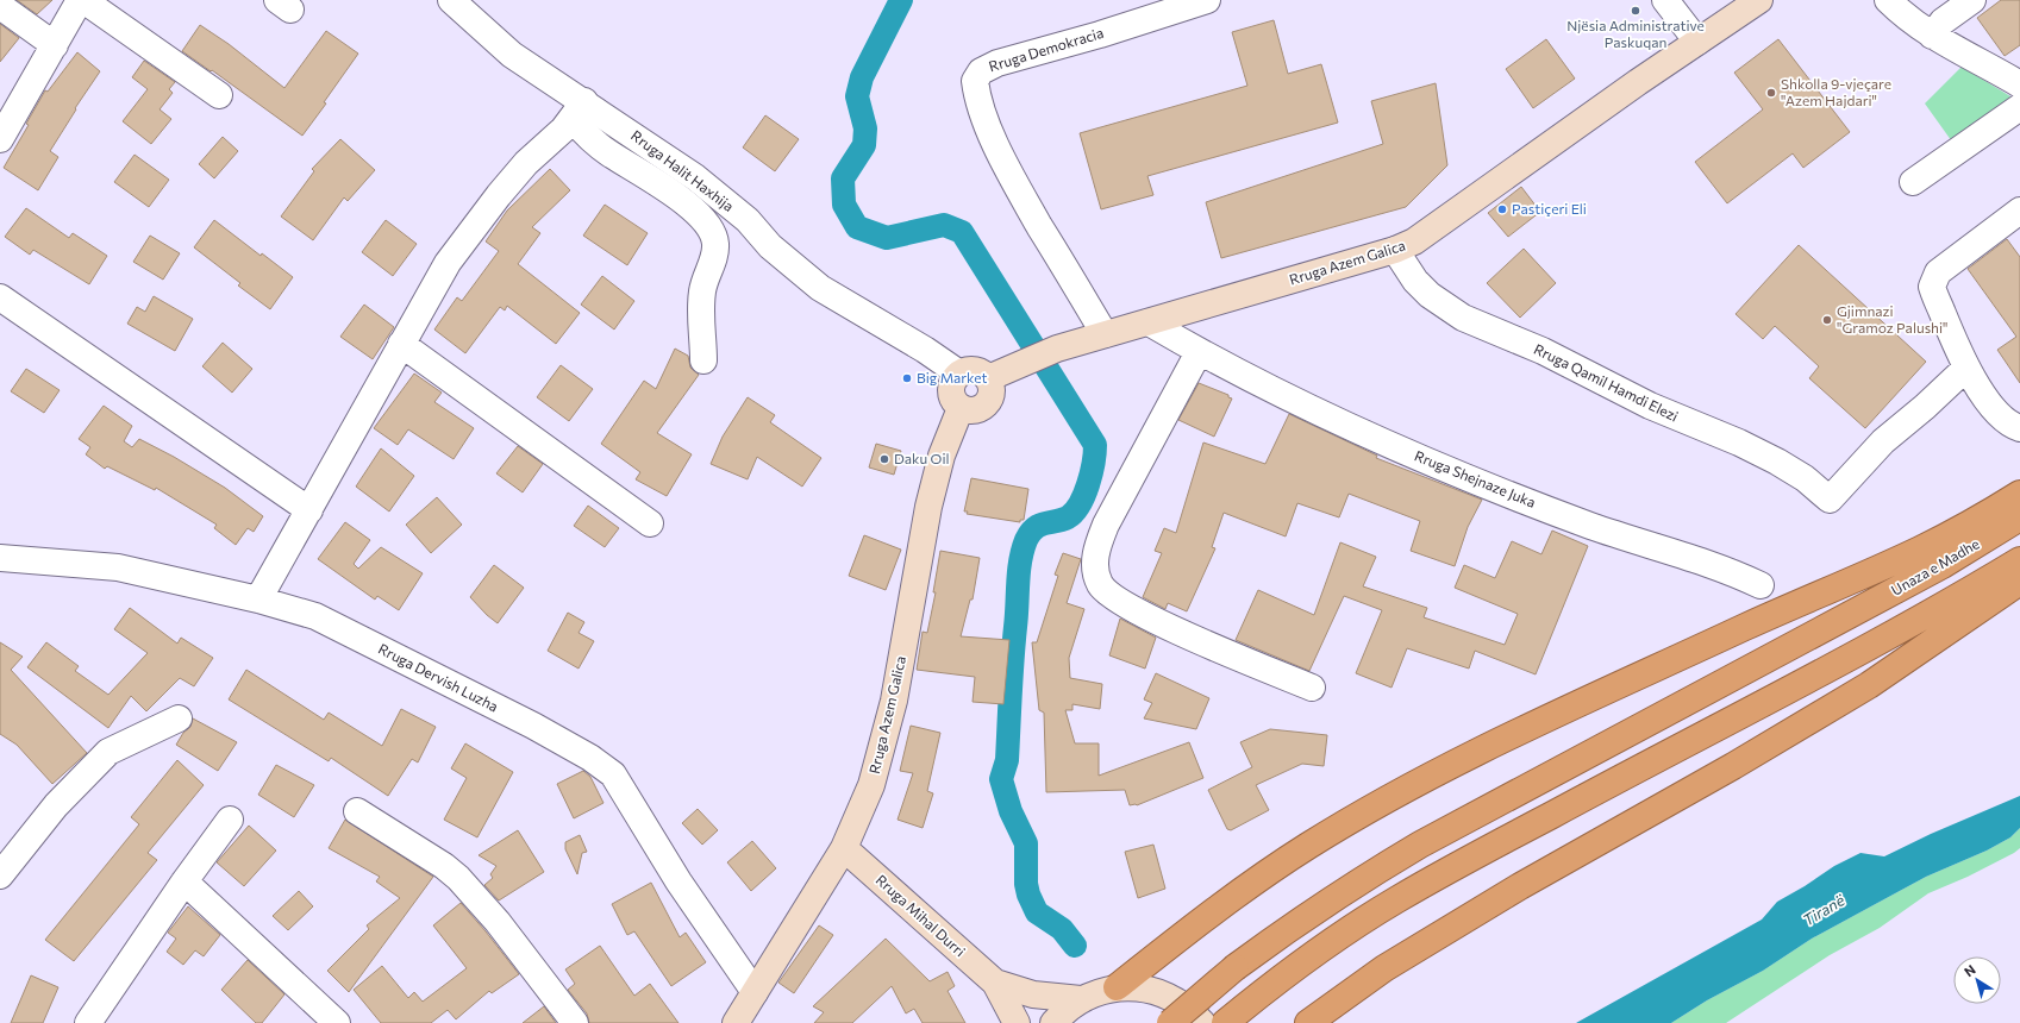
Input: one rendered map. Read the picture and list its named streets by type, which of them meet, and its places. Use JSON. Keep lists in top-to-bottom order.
{
  "streets": {
    "highway": ["Unaza e Madhe"],
    "main road": ["Rruga Azem Galica", "Rruga Mihal Durri"],
    "street": [
      "Rruga Demokracia",
      "Rruga Halit Haxhija",
      "Rruga Qamil Hamdi Elezi",
      "Rruga Shejnaze Juka",
      "Rruga Dervish Luzha"
    ]
  },
  "crossings": [
    ["Rruga Demokracia", "Rruga Azem Galica"],
    ["Rruga Halit Haxhija", "Rruga Azem Galica"],
    ["Rruga Azem Galica", "Rruga Qamil Hamdi Elezi"],
    ["Rruga Azem Galica", "Rruga Shejnaze Juka"],
    ["Rruga Azem Galica", "Rruga Dervish Luzha"],
    ["Rruga Azem Galica", "Rruga Mihal Durri"]
  ],
  "water": ["Tiranë"],
  "places": [
    "Njësia Administrative Paskuqan",
    "Shkolla 9-vjeçare \"Azem Hajdari\"",
    "Pastiçeri Eli",
    "Gjimnazi \"Gramoz Palushi\"",
    "Big Market",
    "Daku Oil"
  ],
  "north": "top left"
}
